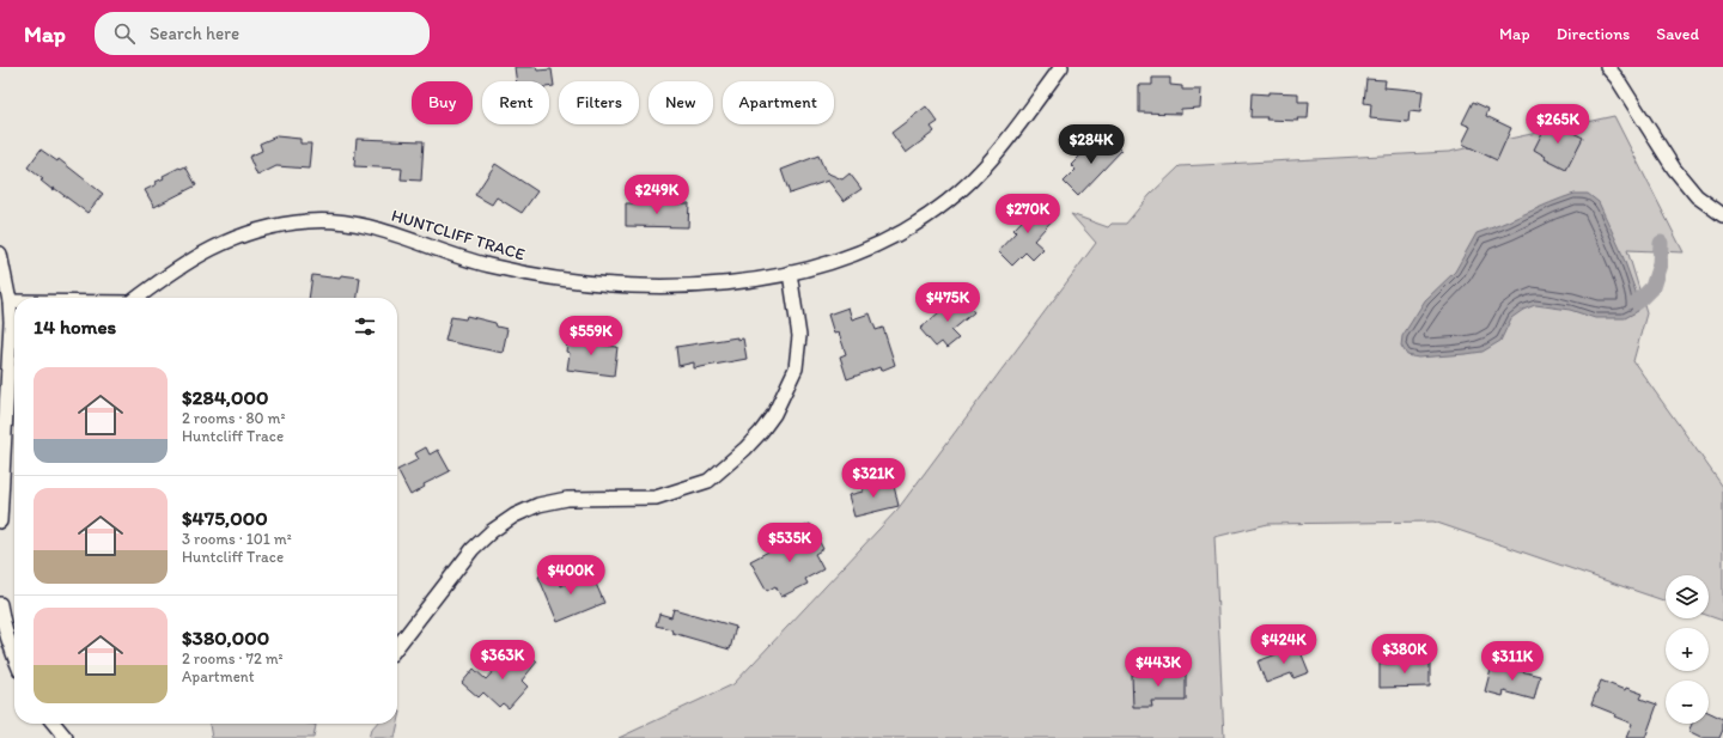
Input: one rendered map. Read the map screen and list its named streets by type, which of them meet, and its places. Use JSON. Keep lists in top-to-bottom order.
{
  "streets": {
    "street": ["HUNTCLIFF TRACE"]
  },
  "page": {
    "header": "Map",
    "search": "Search here",
    "nav": ["Map", "Directions", "Saved"],
    "chip": [
      "Buy",
      "Rent",
      "Filters",
      "New",
      "Apartment"
    ],
    "price": [
      "$265K",
      "$284K",
      "$249K",
      "$270K",
      "$475K",
      "$559K",
      "$321K",
      "$535K",
      "$400K",
      "$424K",
      "$380K",
      "$363K",
      "$311K",
      "$443K"
    ],
    "heading": "14 homes",
    "list": [
      {
        "name": "$284,000",
        "note": "2 rooms · 80 m² · Huntcliff Trace"
      },
      {
        "name": "$475,000",
        "note": "3 rooms · 101 m² · Huntcliff Trace"
      },
      {
        "name": "$380,000",
        "note": "2 rooms · 72 m² · Apartment"
      }
    ],
    "map_buttons": ["+", "−"]
  }
}
